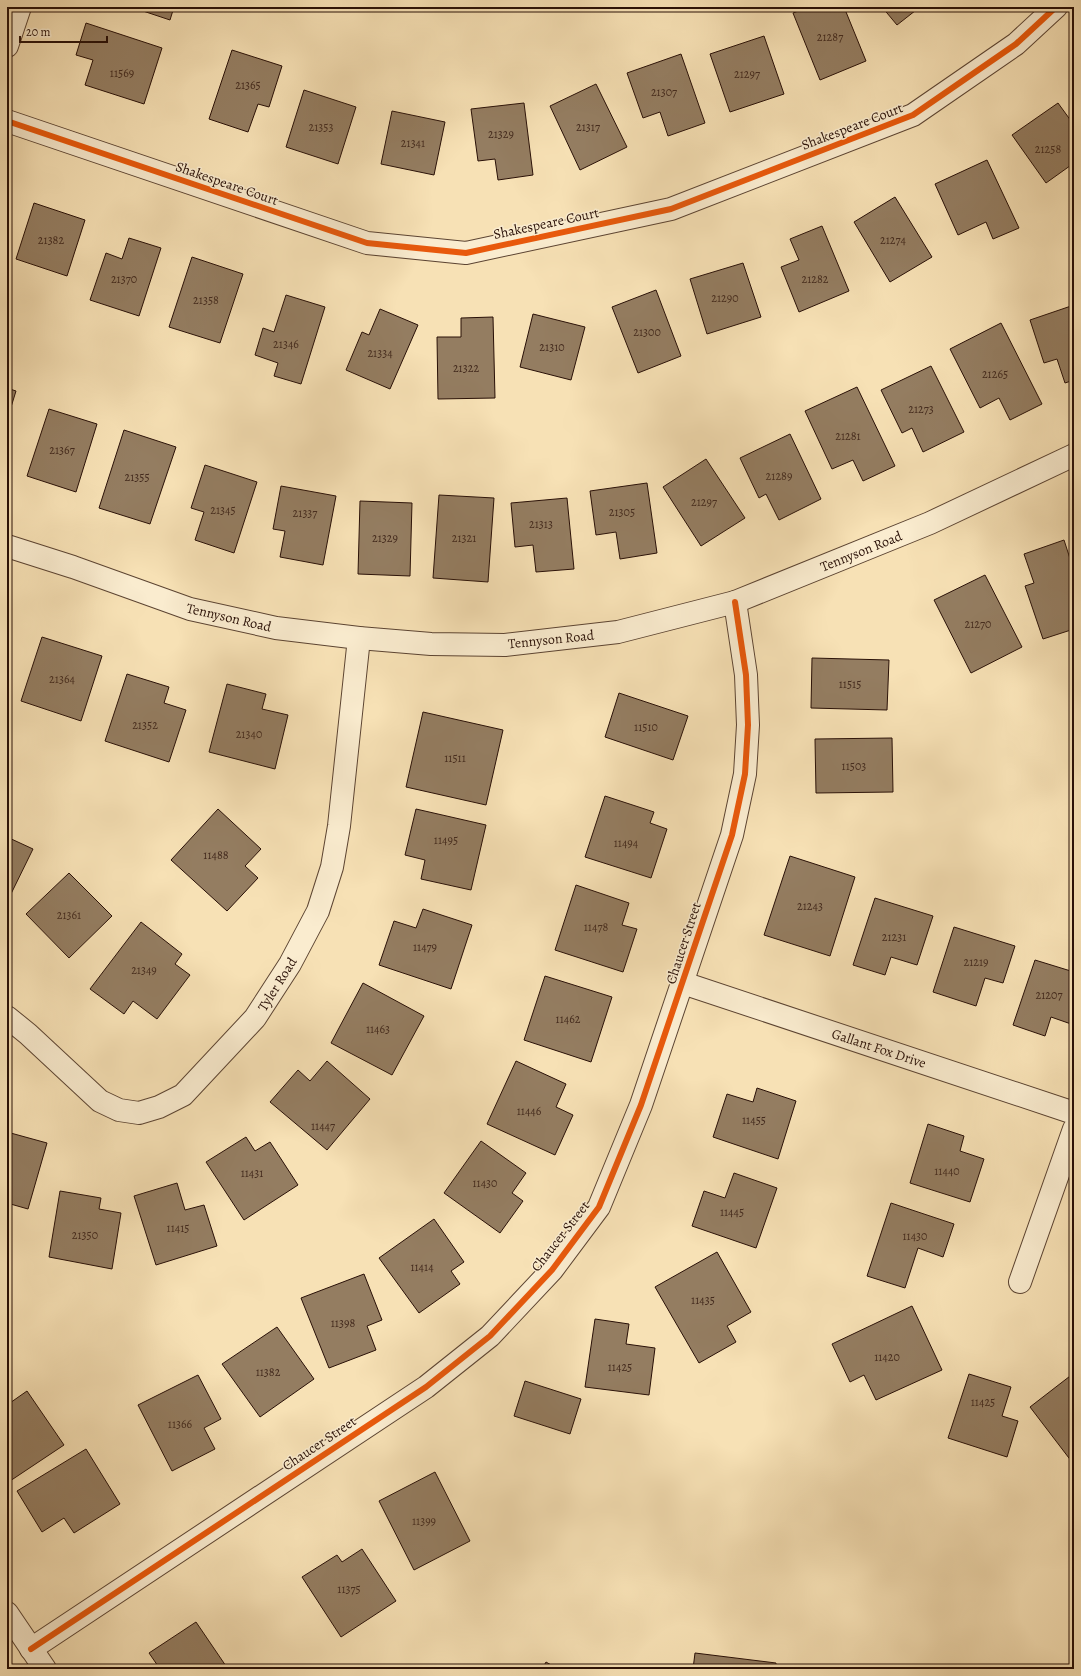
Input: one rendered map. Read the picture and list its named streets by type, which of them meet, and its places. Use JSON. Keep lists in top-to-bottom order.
{
  "streets": {
    "street": [
      "Shakespeare Court",
      "Tennyson Road",
      "Chaucer Street",
      "Tyler Road",
      "Gallant Fox Drive"
    ]
  },
  "crossings": [
    ["Tennyson Road", "Chaucer Street"],
    ["Tennyson Road", "Tyler Road"],
    ["Chaucer Street", "Gallant Fox Drive"]
  ],
  "house_numbers": [
    "21287",
    "11569",
    "21297",
    "21365",
    "21307",
    "21353",
    "21317",
    "21329",
    "21341",
    "21258",
    "21382",
    "21274",
    "21370",
    "21282",
    "21290",
    "21358",
    "21300",
    "21346",
    "21310",
    "21334",
    "21322",
    "21265",
    "21273",
    "21281",
    "21367",
    "21289",
    "21355",
    "21297",
    "21345",
    "21305",
    "21337",
    "21313",
    "21329",
    "21321",
    "21270",
    "21364",
    "11515",
    "21352",
    "11510",
    "21340",
    "11511",
    "11503",
    "11495",
    "11494",
    "11488",
    "21243",
    "21361",
    "11478",
    "21231",
    "11479",
    "21219",
    "21349",
    "21207",
    "11462",
    "11463",
    "11446",
    "11455",
    "11447",
    "11440",
    "11431",
    "11430",
    "11445",
    "11415",
    "21350",
    "11430",
    "11414",
    "11435",
    "11398",
    "11420",
    "11425",
    "11382",
    "11425",
    "11366",
    "11399",
    "11375"
  ],
  "scale_bar": "20 m"
}
